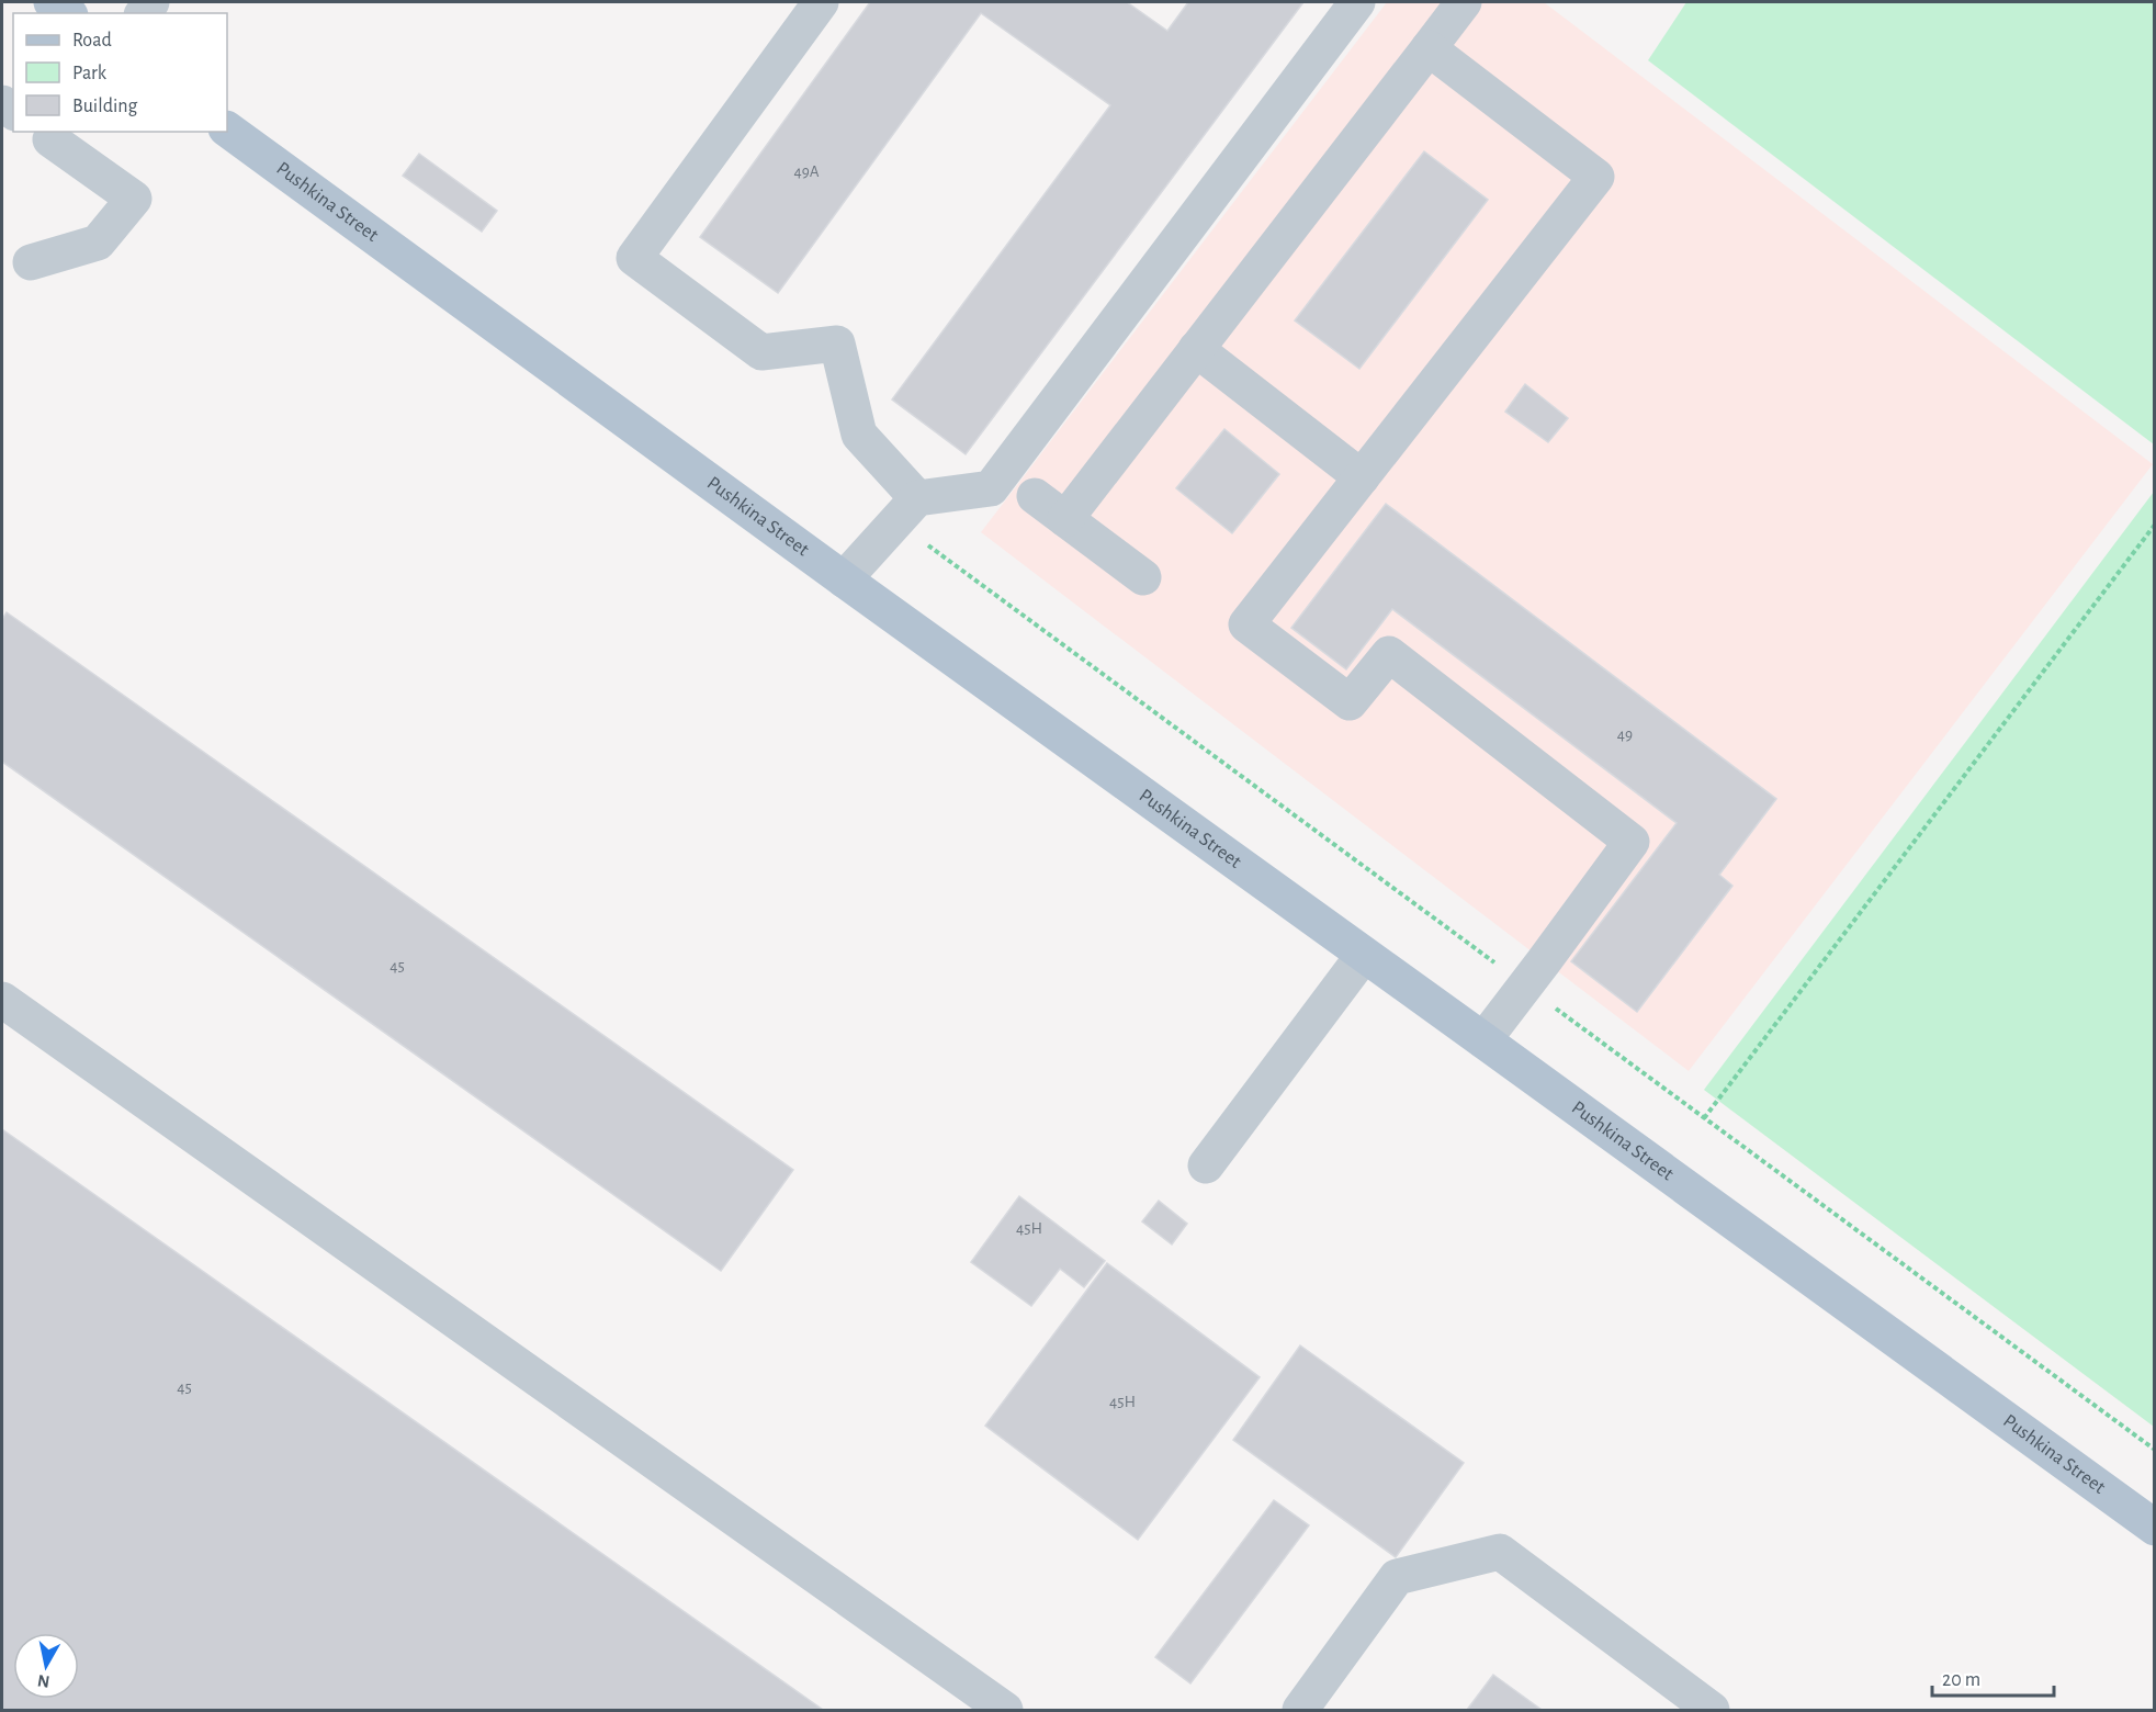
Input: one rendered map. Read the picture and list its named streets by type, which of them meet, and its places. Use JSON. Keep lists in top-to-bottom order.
{
  "streets": {
    "main road": ["Pushkina Street"]
  },
  "house_numbers": [
    "49А",
    "49",
    "45",
    "45Н",
    "45",
    "45Н"
  ],
  "legend": ["Road", "Park", "Building"],
  "scale_bar": "20 m",
  "north": "bottom"
}
